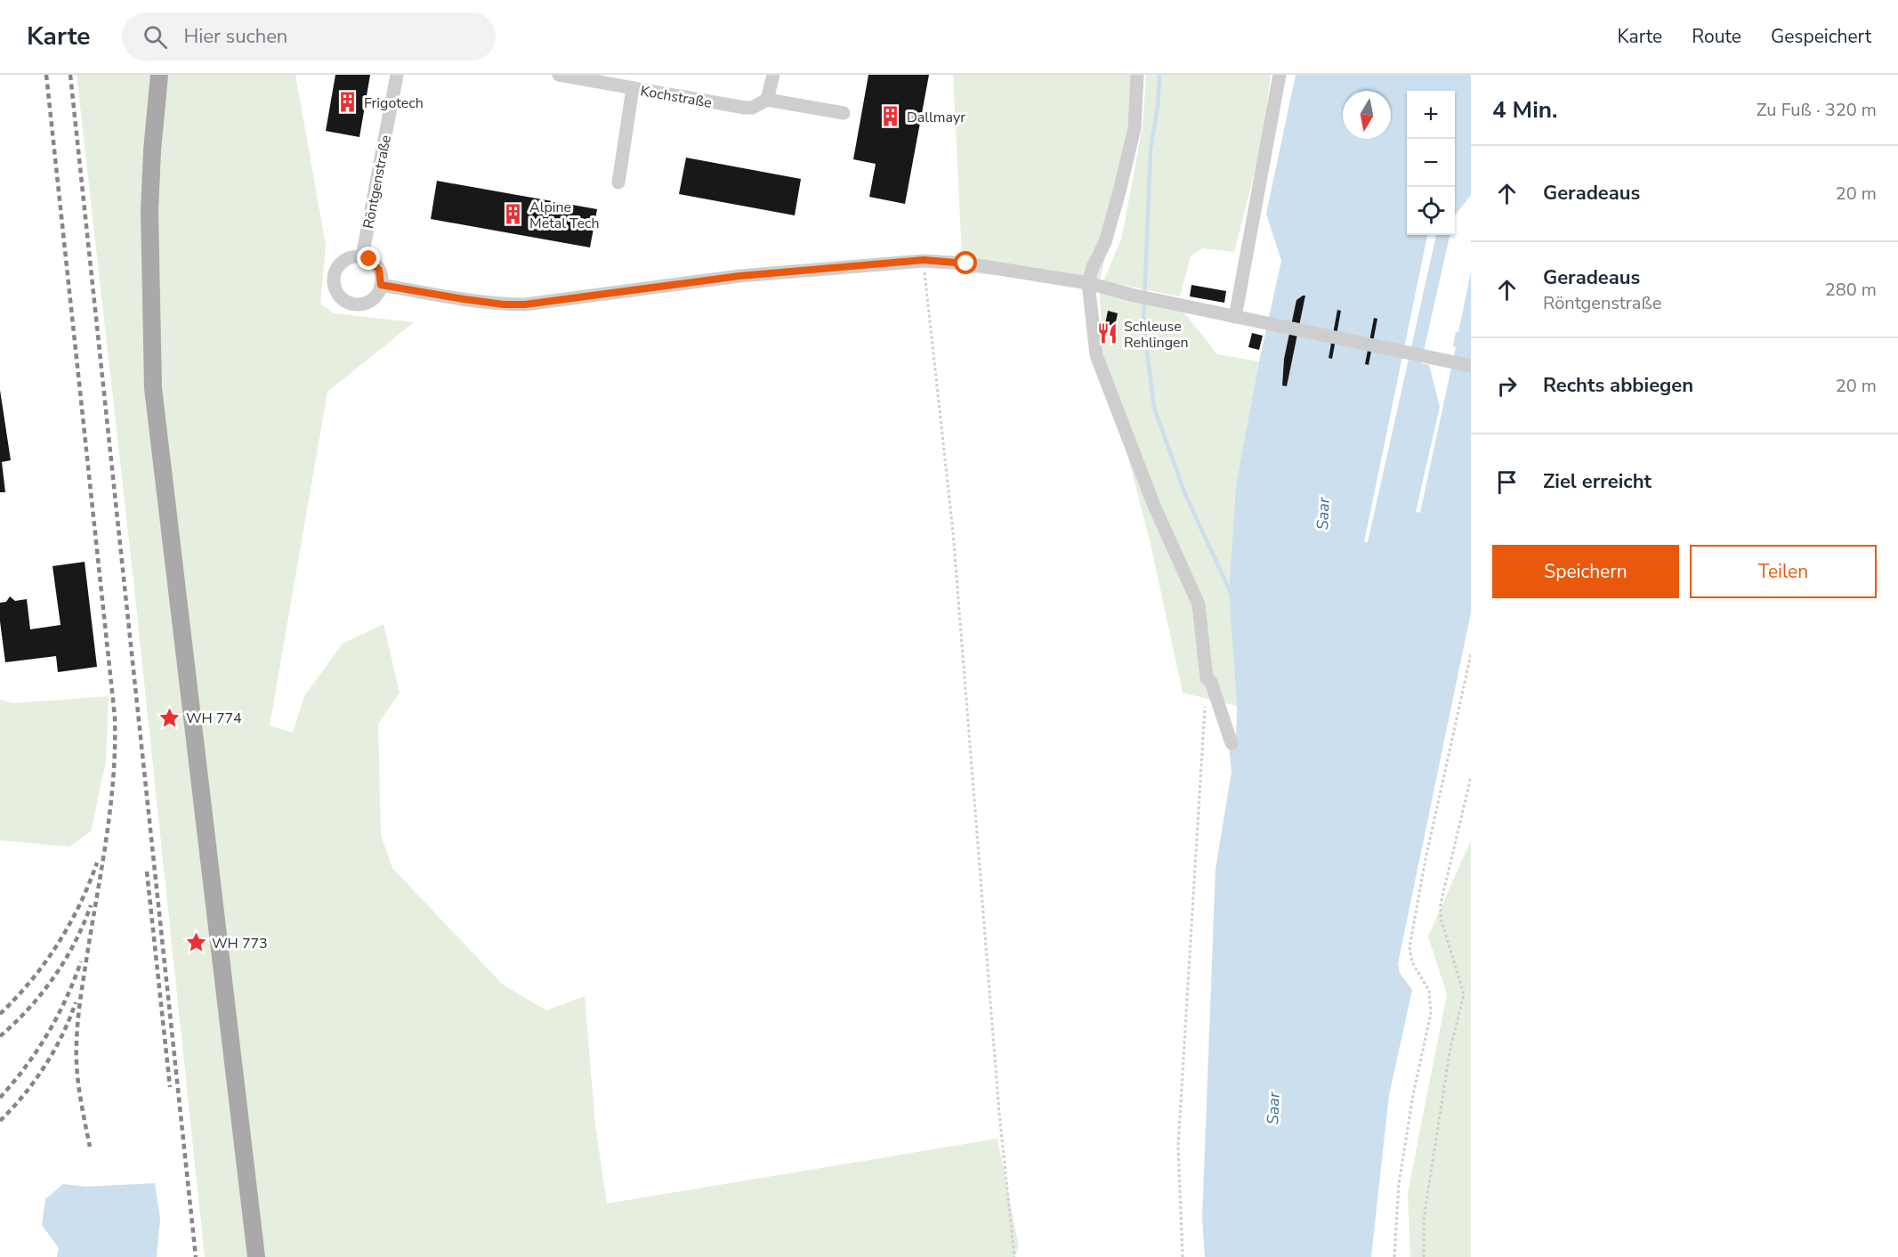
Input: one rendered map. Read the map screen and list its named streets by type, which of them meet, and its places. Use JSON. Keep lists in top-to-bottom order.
{
  "streets": {
    "street": ["Kochstraße", "Röntgenstraße"]
  },
  "water": ["Saar"],
  "places": {
    "building": ["Frigotech", "Dallmayr", "Alpine Metal Tech"],
    "restaurant": ["Schleuse Rehlingen"],
    "place": ["WH 774", "WH 773"]
  },
  "north": "bottom",
  "page": {
    "header": "Karte",
    "search": "Hier suchen",
    "nav": ["Karte", "Route", "Gespeichert"],
    "heading": ["4 Min.", "Zu Fuß · 320 m"],
    "map_buttons": ["+", "−"],
    "list": [
      ["Geradeaus", "20 m"],
      ["Geradeaus", "Röntgenstraße", "280 m"],
      ["Rechts abbiegen", "20 m"],
      "Ziel erreicht"
    ],
    "buttons": ["Speichern", "Teilen"]
  }
}
